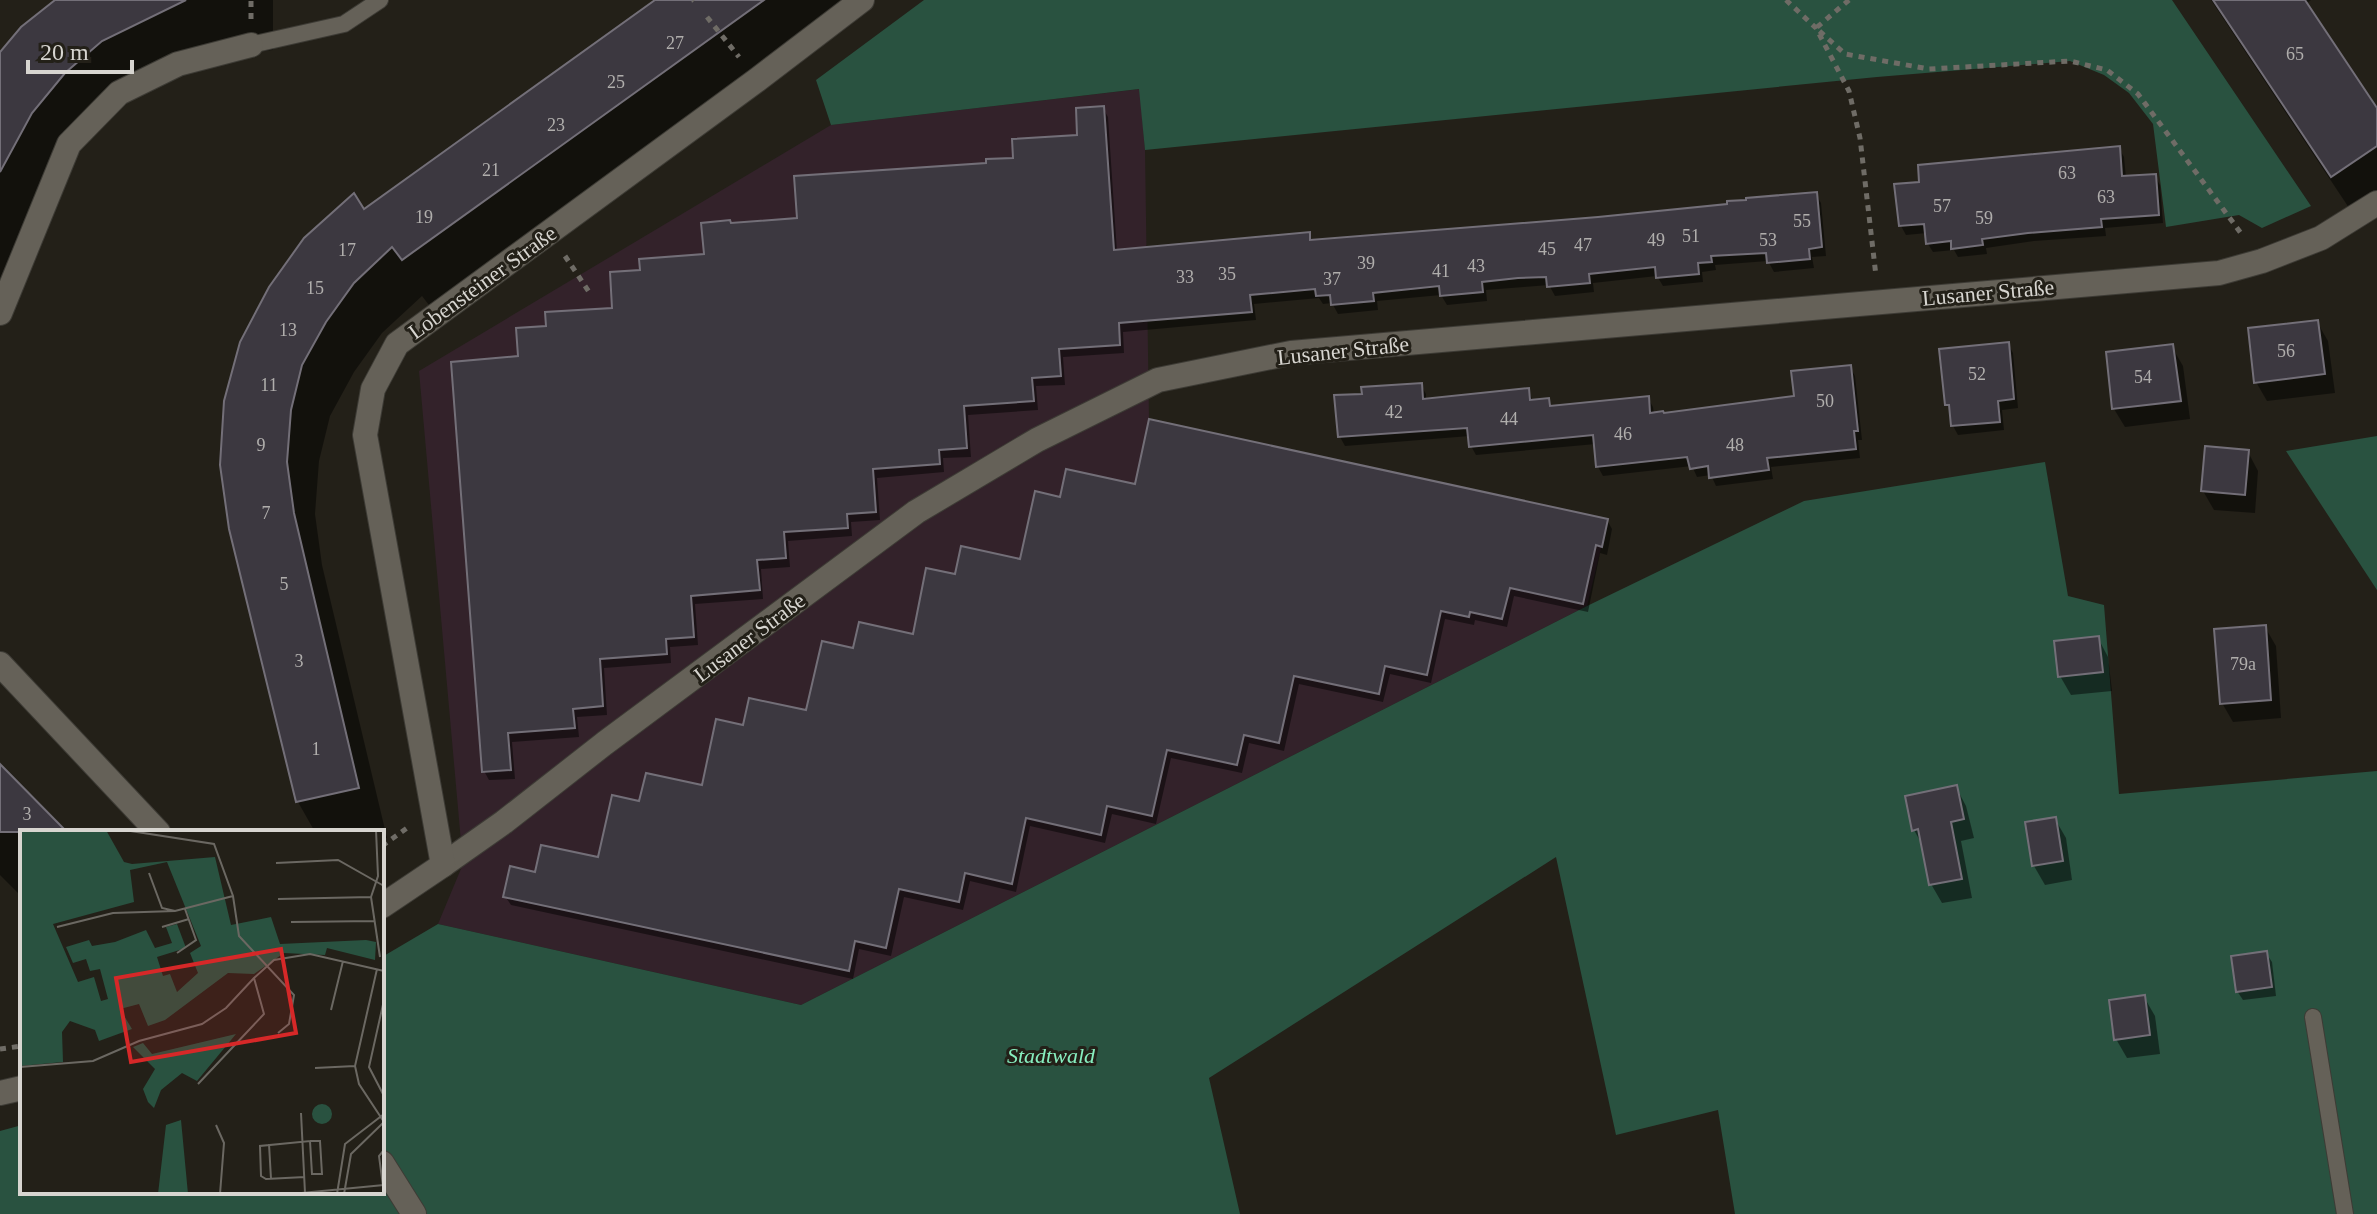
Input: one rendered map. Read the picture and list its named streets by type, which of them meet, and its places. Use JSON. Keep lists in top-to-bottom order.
{
  "streets": {
    "street": ["Lobensteiner Straße", "Lusaner Straße"]
  },
  "crossings": [
    ["Lobensteiner Straße", "Lusaner Straße"]
  ],
  "parks": ["Stadtwald"],
  "house_numbers": [
    "27",
    "65",
    "25",
    "23",
    "21",
    "63",
    "63",
    "57",
    "19",
    "59",
    "55",
    "51",
    "49",
    "53",
    "47",
    "45",
    "17",
    "39",
    "43",
    "41",
    "35",
    "33",
    "37",
    "15",
    "13",
    "56",
    "52",
    "54",
    "11",
    "50",
    "42",
    "44",
    "46",
    "9",
    "48",
    "7",
    "5",
    "3",
    "79a",
    "1",
    "3"
  ],
  "scale_bar": "20 m"
}
